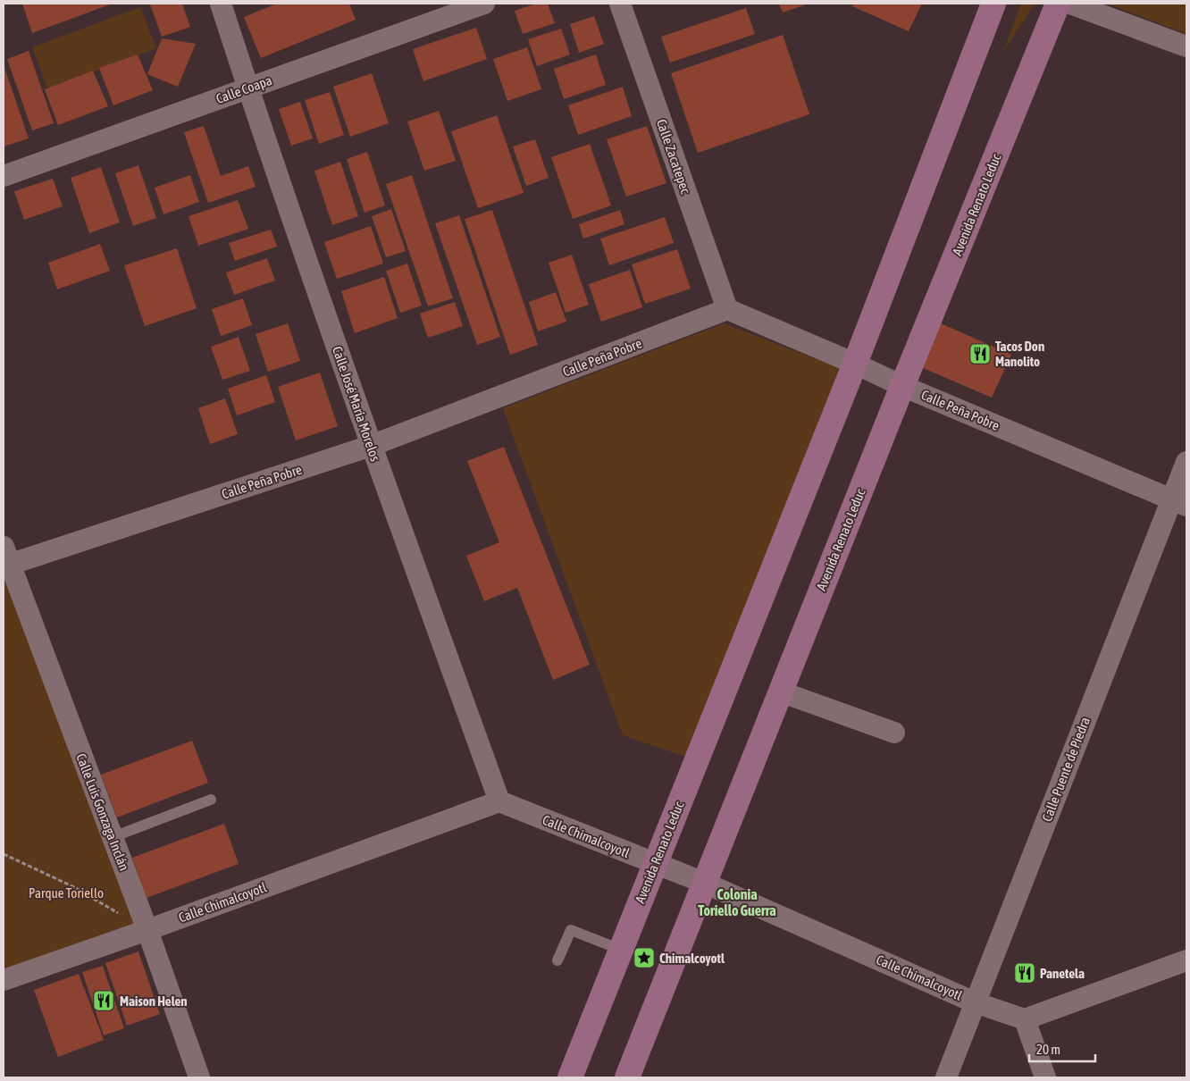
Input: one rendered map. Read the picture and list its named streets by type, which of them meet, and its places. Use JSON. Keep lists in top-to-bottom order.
{
  "streets": {
    "street": [
      "Calle Coapa",
      "Calle Zacatepec",
      "Avenida Renato Leduc",
      "Calle Peña Pobre",
      "Calle José María Morelos",
      "Calle Puente de Piedra",
      "Calle Luis Gonzaga Inclán",
      "Calle Chimalcoyotl"
    ]
  },
  "crossings": [
    ["Calle Coapa", "Calle José María Morelos"],
    ["Calle Zacatepec", "Calle Peña Pobre"],
    ["Avenida Renato Leduc", "Calle Peña Pobre"],
    ["Avenida Renato Leduc", "Calle Chimalcoyotl"],
    ["Calle Peña Pobre", "Calle José María Morelos"],
    ["Calle Peña Pobre", "Calle Puente de Piedra"],
    ["Calle Peña Pobre", "Calle Luis Gonzaga Inclán"],
    ["Calle José María Morelos", "Calle Chimalcoyotl"],
    ["Calle Puente de Piedra", "Calle Chimalcoyotl"],
    ["Calle Luis Gonzaga Inclán", "Calle Chimalcoyotl"]
  ],
  "districts": ["Colonia Toriello Guerra"],
  "parks": ["Parque Toriello"],
  "places": {
    "restaurant": ["Tacos Don Manolito", "Panetela", "Maison Helen"],
    "place": ["Chimalcoyotl"]
  },
  "scale_bar": "20 m"
}
